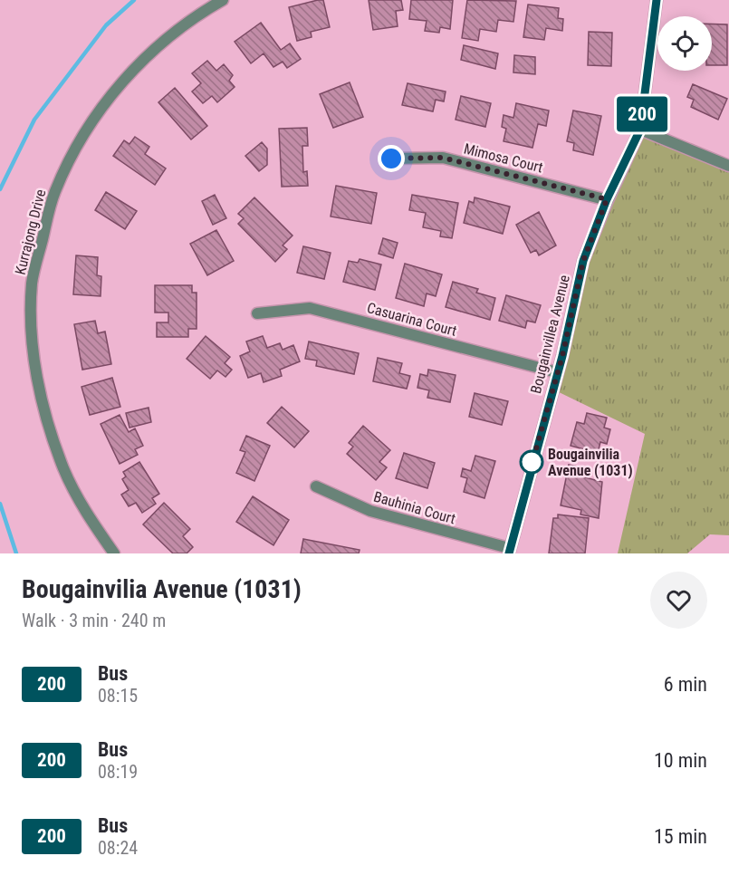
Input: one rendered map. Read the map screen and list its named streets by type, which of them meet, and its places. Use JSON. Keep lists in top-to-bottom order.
{
  "streets": {
    "street": [
      "Mimosa Court",
      "Kurrajong Drive",
      "Casuarina Court",
      "Bougainvillea Avenue",
      "Bauhinia Court"
    ]
  },
  "crossings": [
    ["Mimosa Court", "Bougainvillea Avenue"],
    ["Casuarina Court", "Bougainvillea Avenue"],
    ["Bougainvillea Avenue", "Bauhinia Court"]
  ],
  "places": ["Bougainvilia Avenue (1031)"],
  "lines": ["bus line 200"],
  "page": {
    "on_map": "200",
    "heading": ["Bougainvilia Avenue (1031)", "Walk · 3 min · 240 m"],
    "list": [
      {
        "mark": "200",
        "name": "Bus",
        "note": "08:15",
        "value": "6 min"
      },
      {
        "mark": "200",
        "name": "Bus",
        "note": "08:19",
        "value": "10 min"
      },
      {
        "mark": "200",
        "name": "Bus",
        "note": "08:24",
        "value": "15 min"
      }
    ]
  }
}
